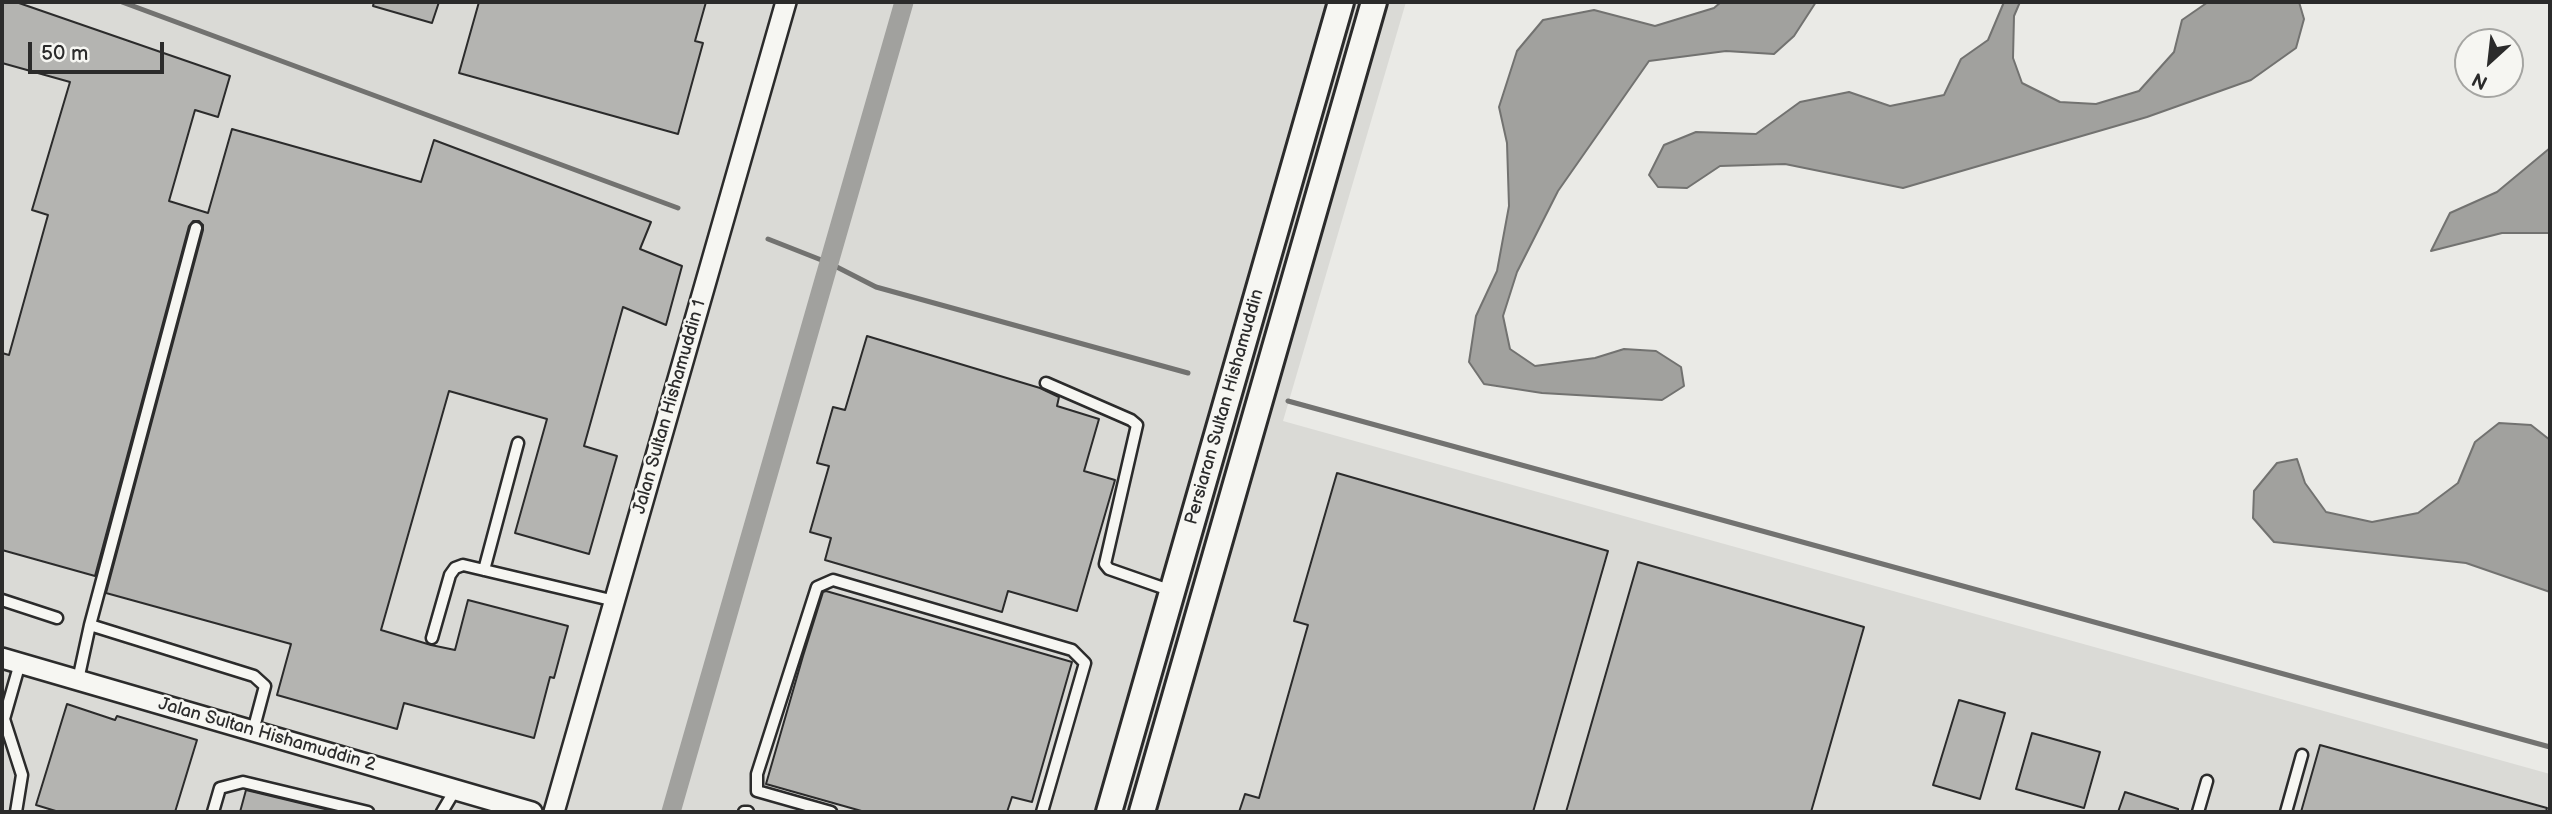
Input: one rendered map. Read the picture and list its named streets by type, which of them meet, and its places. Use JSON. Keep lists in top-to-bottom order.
{
  "streets": {
    "street": ["Jalan Sultan Hishamuddin 1", "Persiaran Sultan Hishamuddin", "Jalan Sultan Hishamuddin 2"]
  },
  "scale_bar": "50 m",
  "north": "bottom left"
}
